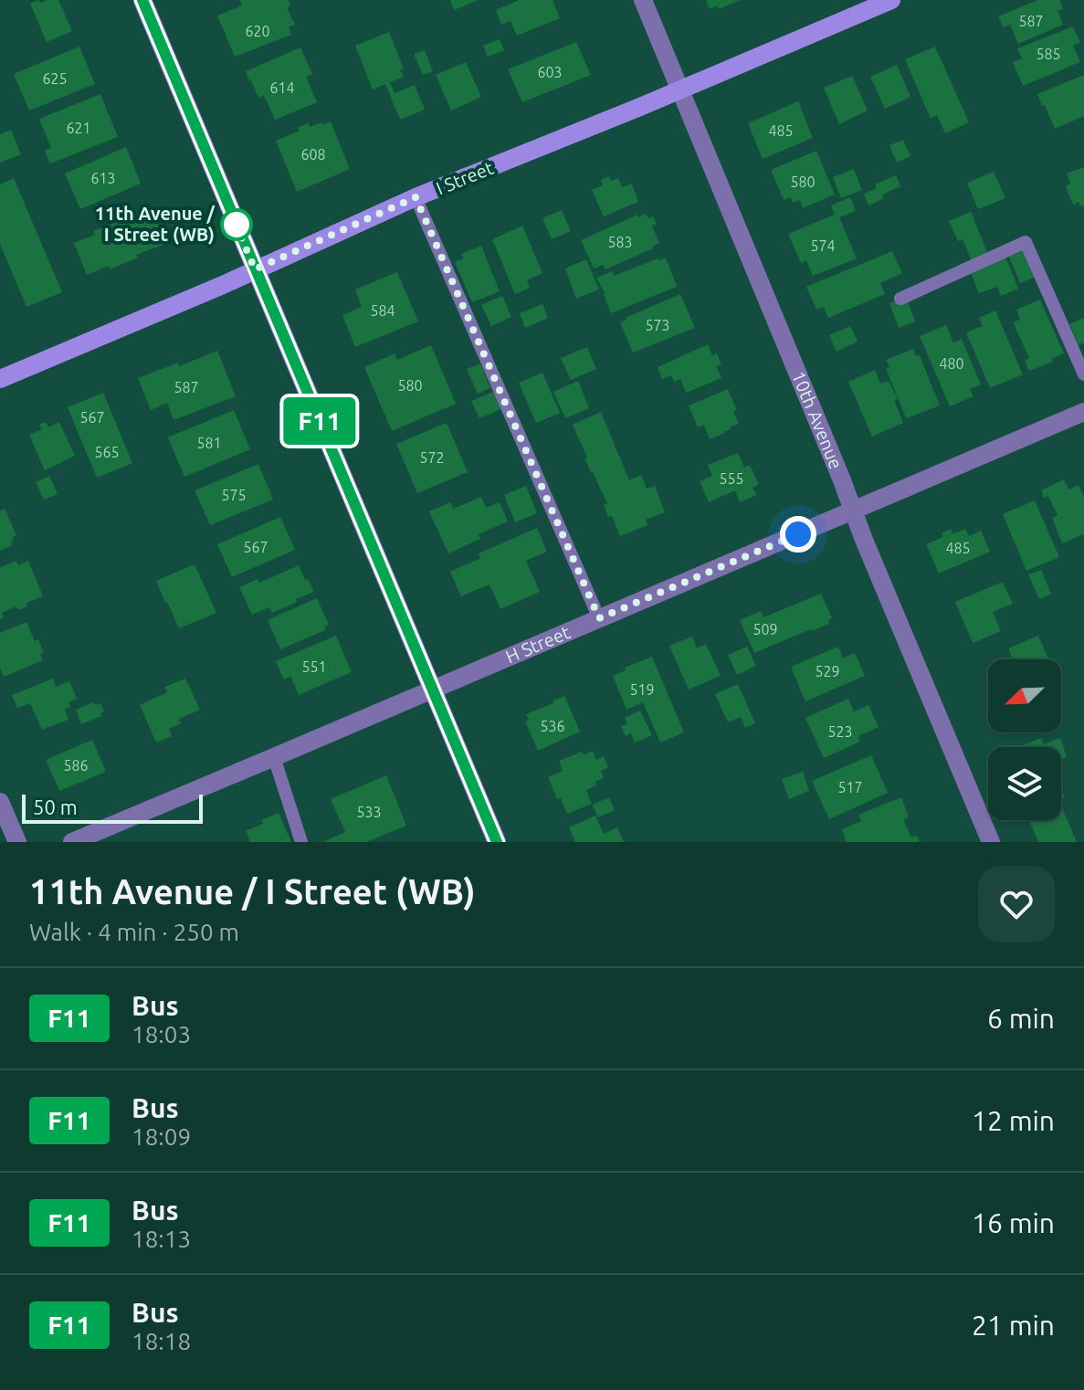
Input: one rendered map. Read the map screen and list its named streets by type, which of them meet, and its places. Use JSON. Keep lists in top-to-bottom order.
{
  "streets": {
    "street": ["I Street", "10th Avenue", "H Street"]
  },
  "crossings": [
    ["I Street", "10th Avenue"],
    ["10th Avenue", "H Street"]
  ],
  "places": ["11th Avenue / I Street (WB)"],
  "lines": ["bus line F11"],
  "house_numbers": [
    "587",
    "620",
    "585",
    "603",
    "625",
    "614",
    "621",
    "485",
    "608",
    "613",
    "580",
    "583",
    "574",
    "584",
    "573",
    "480",
    "580",
    "587",
    "567",
    "581",
    "565",
    "572",
    "555",
    "575",
    "567",
    "485",
    "509",
    "551",
    "529",
    "519",
    "536",
    "523",
    "586",
    "517",
    "533"
  ],
  "scale_bar": "50 m",
  "north": "bottom left",
  "page": {
    "on_map": "F11",
    "scale": "50 m",
    "heading": ["11th Avenue / I Street (WB)", "Walk · 4 min · 250 m"],
    "list": [
      {
        "mark": "F11",
        "name": "Bus",
        "note": "18:03",
        "value": "6 min"
      },
      {
        "mark": "F11",
        "name": "Bus",
        "note": "18:09",
        "value": "12 min"
      },
      {
        "mark": "F11",
        "name": "Bus",
        "note": "18:13",
        "value": "16 min"
      },
      {
        "mark": "F11",
        "name": "Bus",
        "note": "18:18",
        "value": "21 min"
      }
    ]
  }
}
